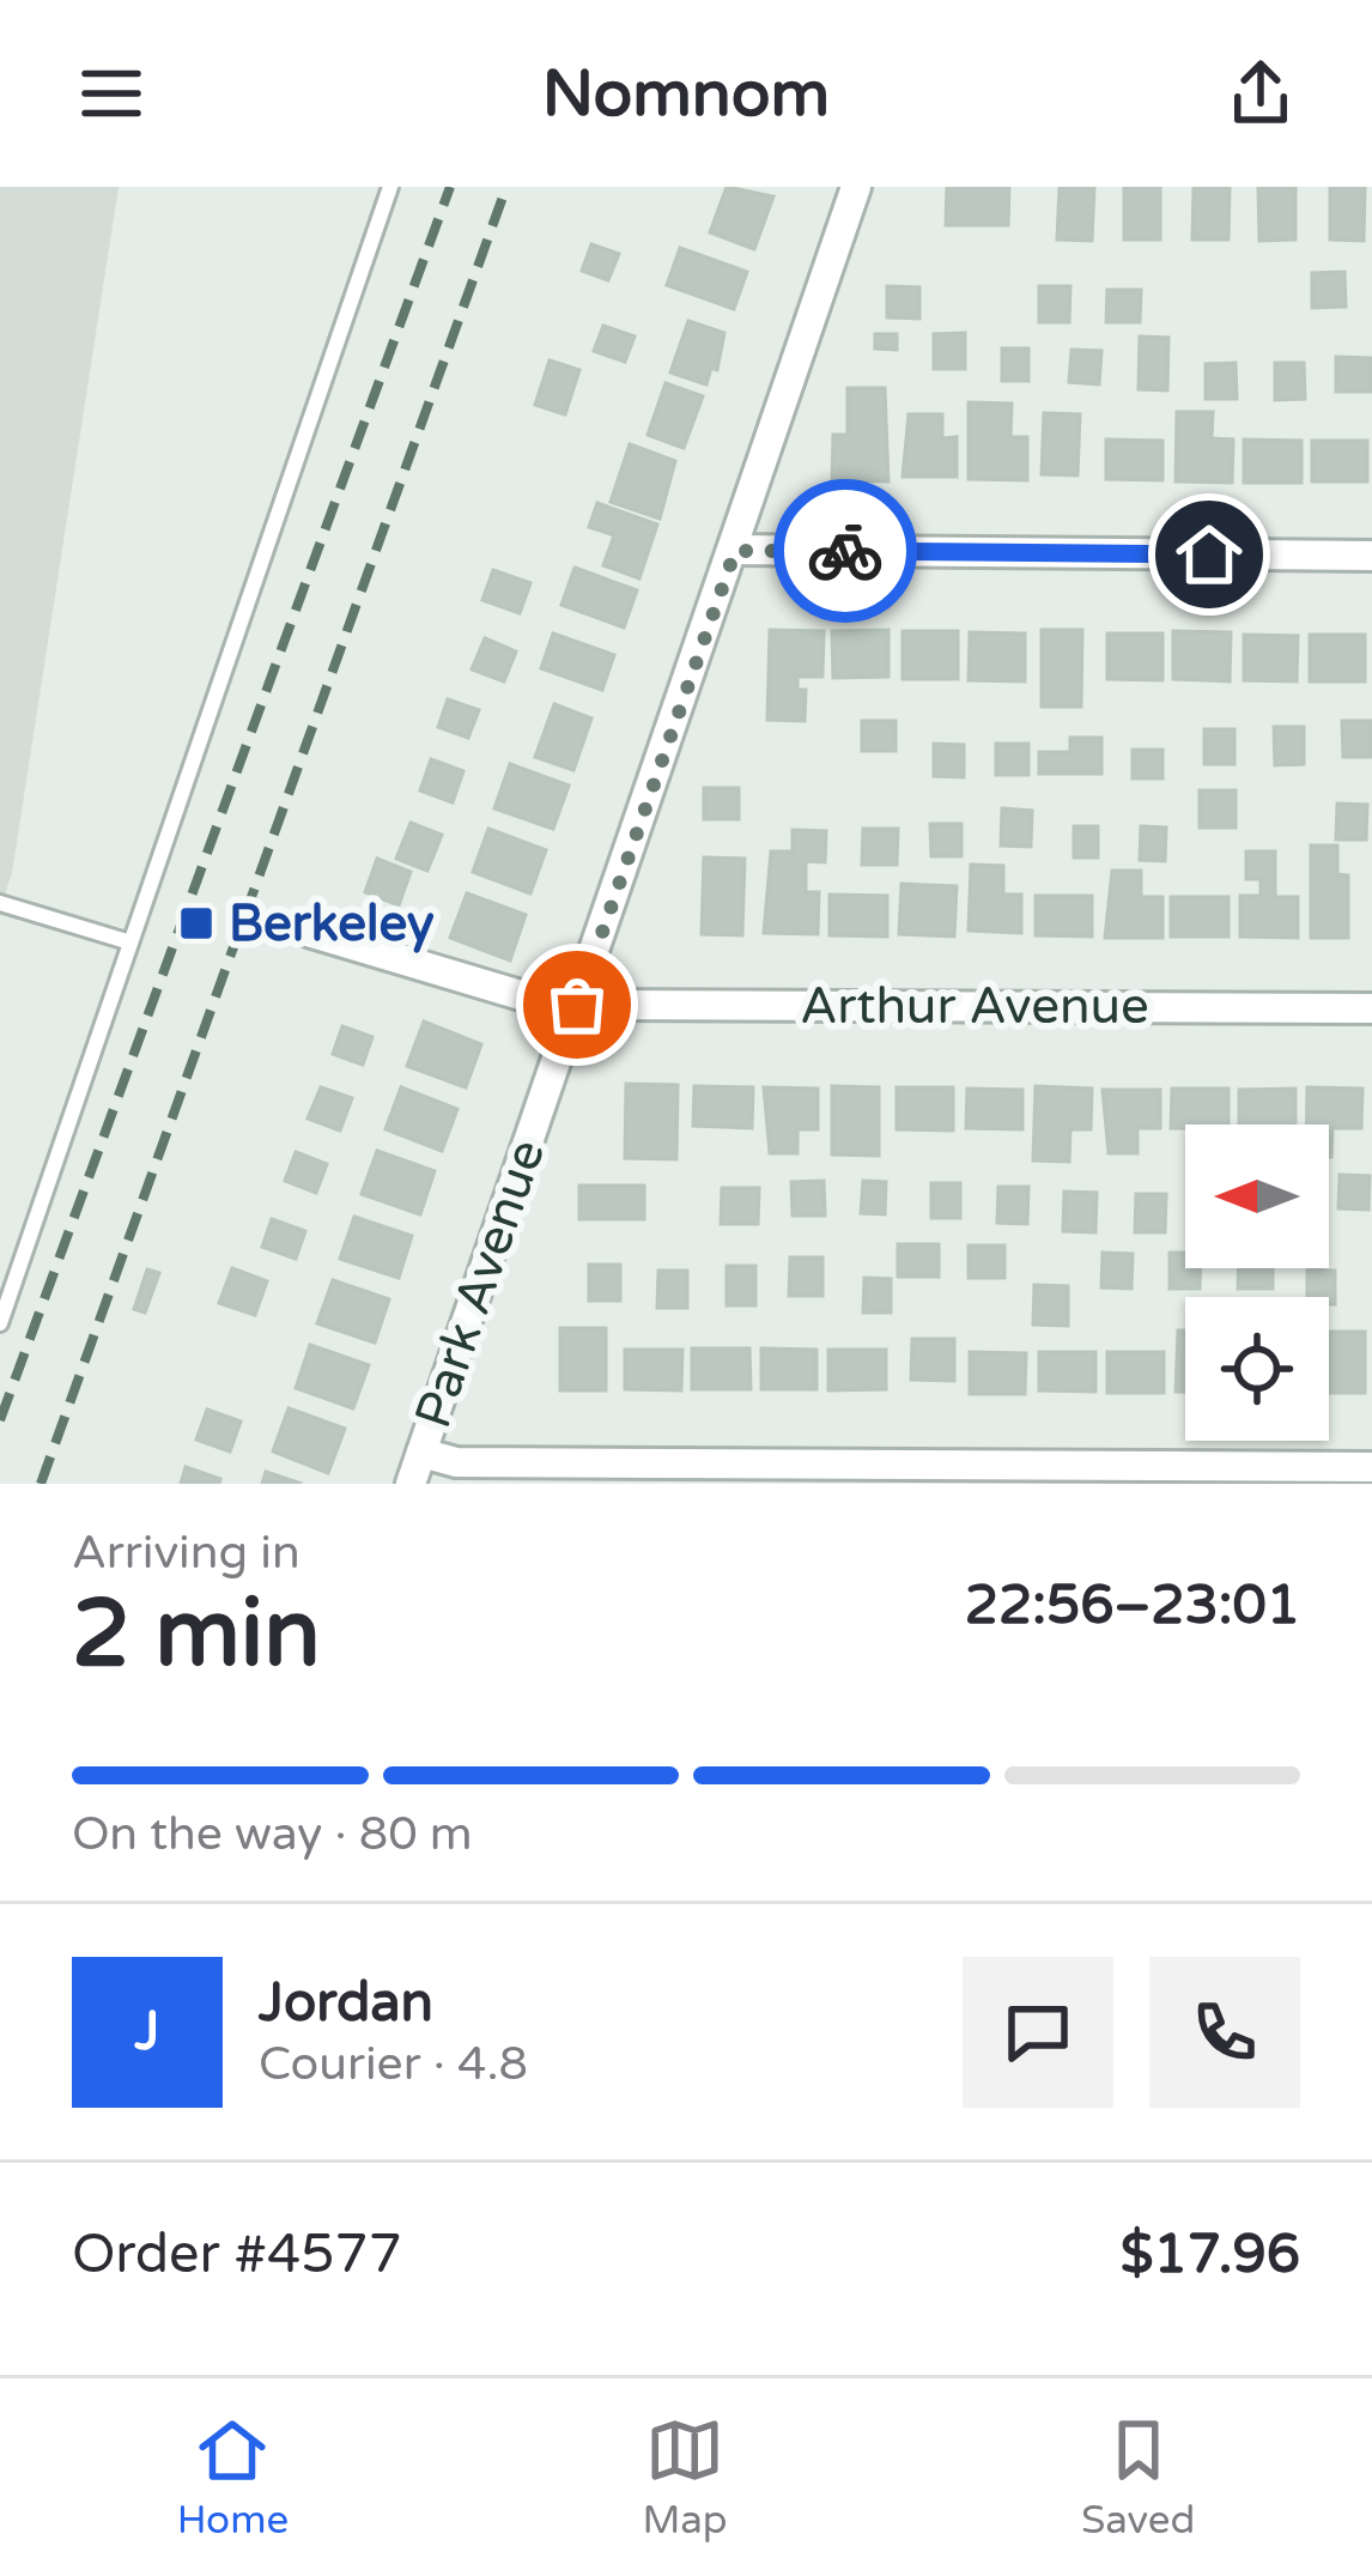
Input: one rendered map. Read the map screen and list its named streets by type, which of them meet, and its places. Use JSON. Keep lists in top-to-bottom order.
{
  "streets": {
    "street": ["Arthur Avenue", "Park Avenue"]
  },
  "crossings": [
    ["Arthur Avenue", "Park Avenue"]
  ],
  "places": {
    "transit": ["Berkeley"]
  },
  "north": "left",
  "page": {
    "header": "Nomnom",
    "heading": ["2 min", "Arriving in", "22:56–23:01"],
    "panel": [
      "Jordan",
      "Courier · 4.8",
      "Order #4577",
      "$17.96"
    ],
    "bar": "On the way · 80 m",
    "round": "J",
    "tabs": ["Home", "Map", "Saved"]
  }
}
